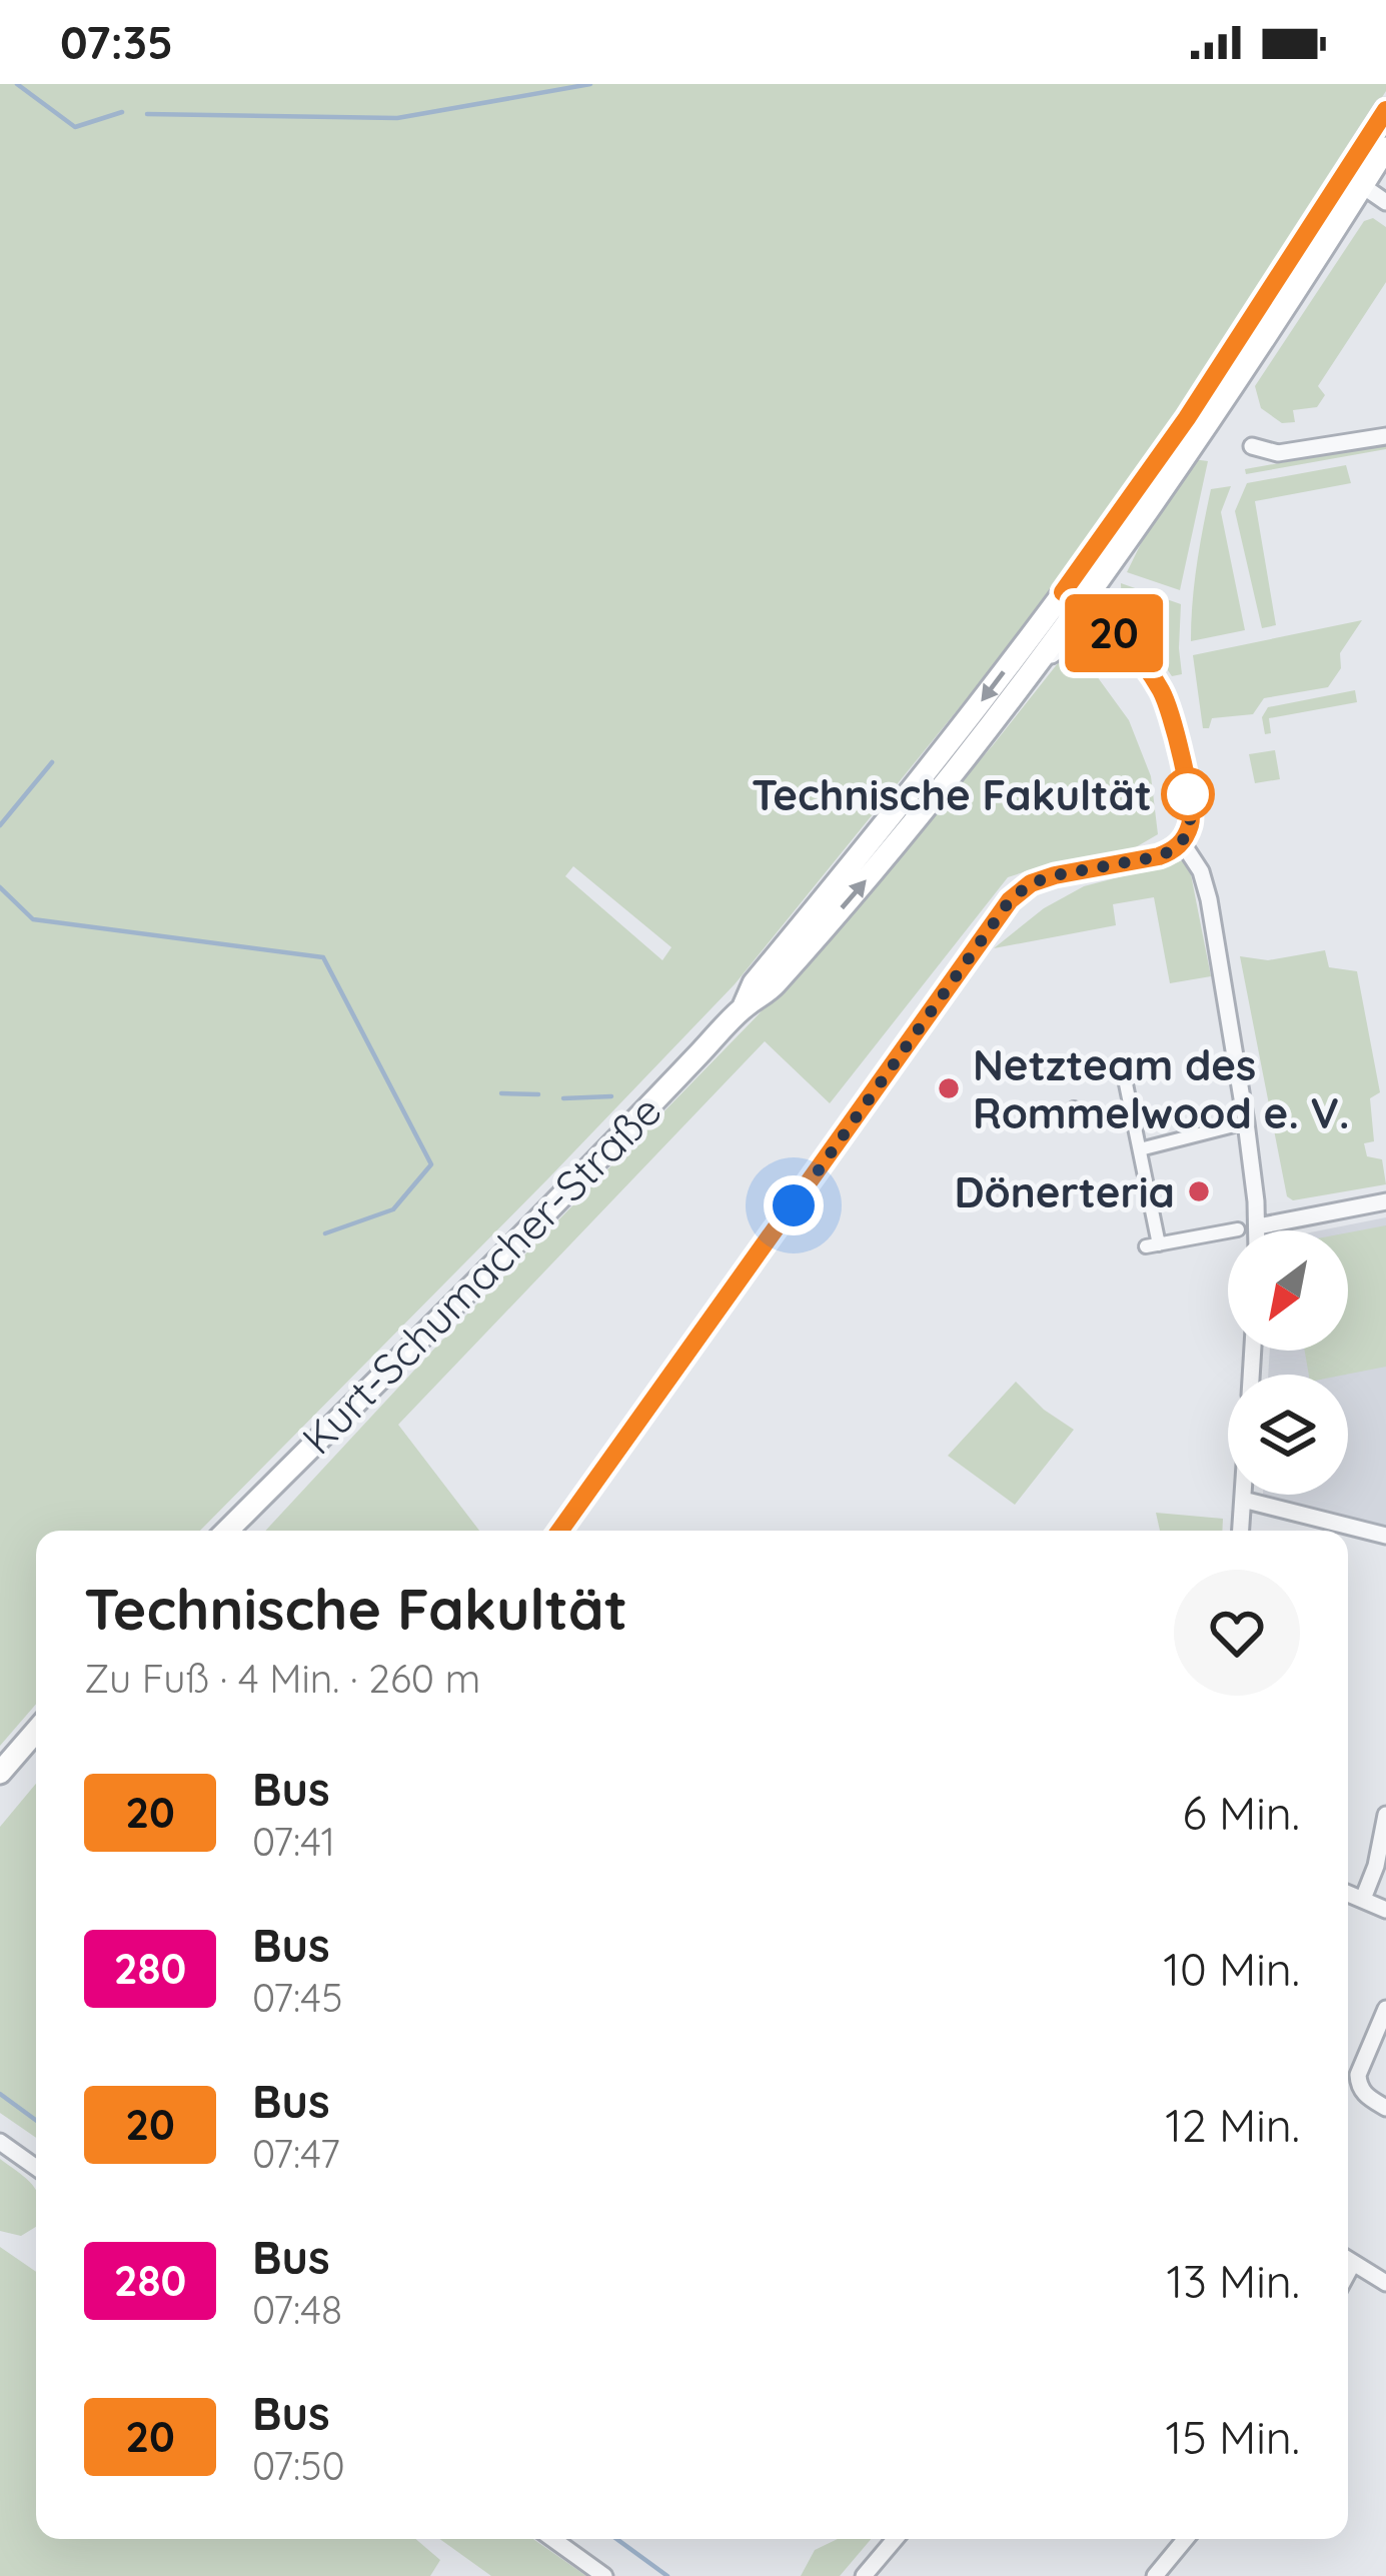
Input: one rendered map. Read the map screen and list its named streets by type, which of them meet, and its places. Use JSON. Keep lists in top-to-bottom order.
{
  "streets": {
    "main road": ["Kurt-Schumacher-Straße"]
  },
  "places": ["Technische Fakultät", "Netzteam des Rommelwood e. V.", "Dönerteria"],
  "lines": ["bus line 20"],
  "north": "bottom left",
  "page": {
    "status": "07:35",
    "on_map": "20",
    "heading": ["Technische Fakultät", "Zu Fuß · 4 Min. · 260 m"],
    "list": [
      {
        "mark": "20",
        "name": "Bus",
        "note": "07:41",
        "value": "6 Min."
      },
      {
        "mark": "280",
        "name": "Bus",
        "note": "07:45",
        "value": "10 Min."
      },
      {
        "mark": "20",
        "name": "Bus",
        "note": "07:47",
        "value": "12 Min."
      },
      {
        "mark": "280",
        "name": "Bus",
        "note": "07:48",
        "value": "13 Min."
      },
      {
        "mark": "20",
        "name": "Bus",
        "note": "07:50",
        "value": "15 Min."
      }
    ]
  }
}
